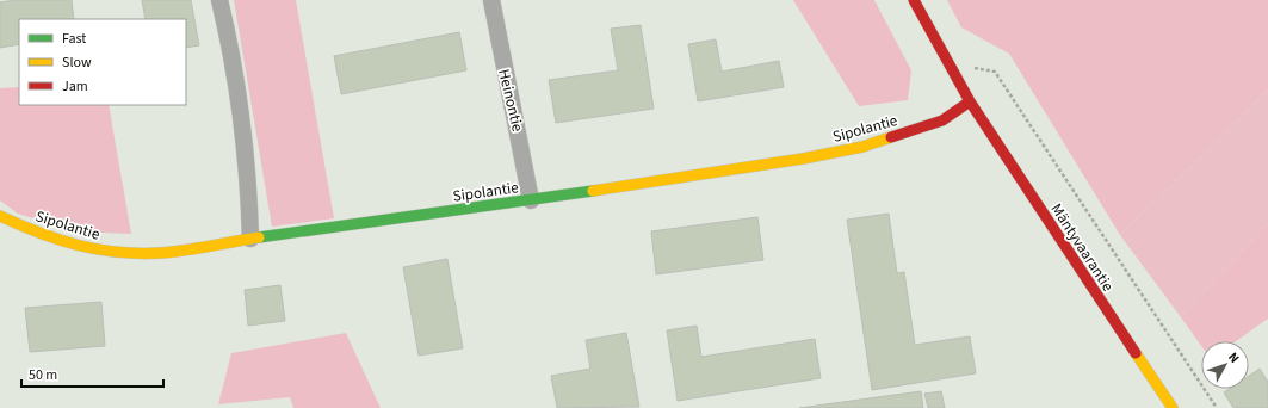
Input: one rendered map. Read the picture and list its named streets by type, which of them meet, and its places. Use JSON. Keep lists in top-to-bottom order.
{
  "streets": {
    "street": ["Heinontie", "Sipolantie", "Mäntyvaarantie"]
  },
  "crossings": [
    ["Heinontie", "Sipolantie"],
    ["Sipolantie", "Mäntyvaarantie"]
  ],
  "legend": ["Fast", "Slow", "Jam"],
  "scale_bar": "50 m",
  "north": "top right"
}
